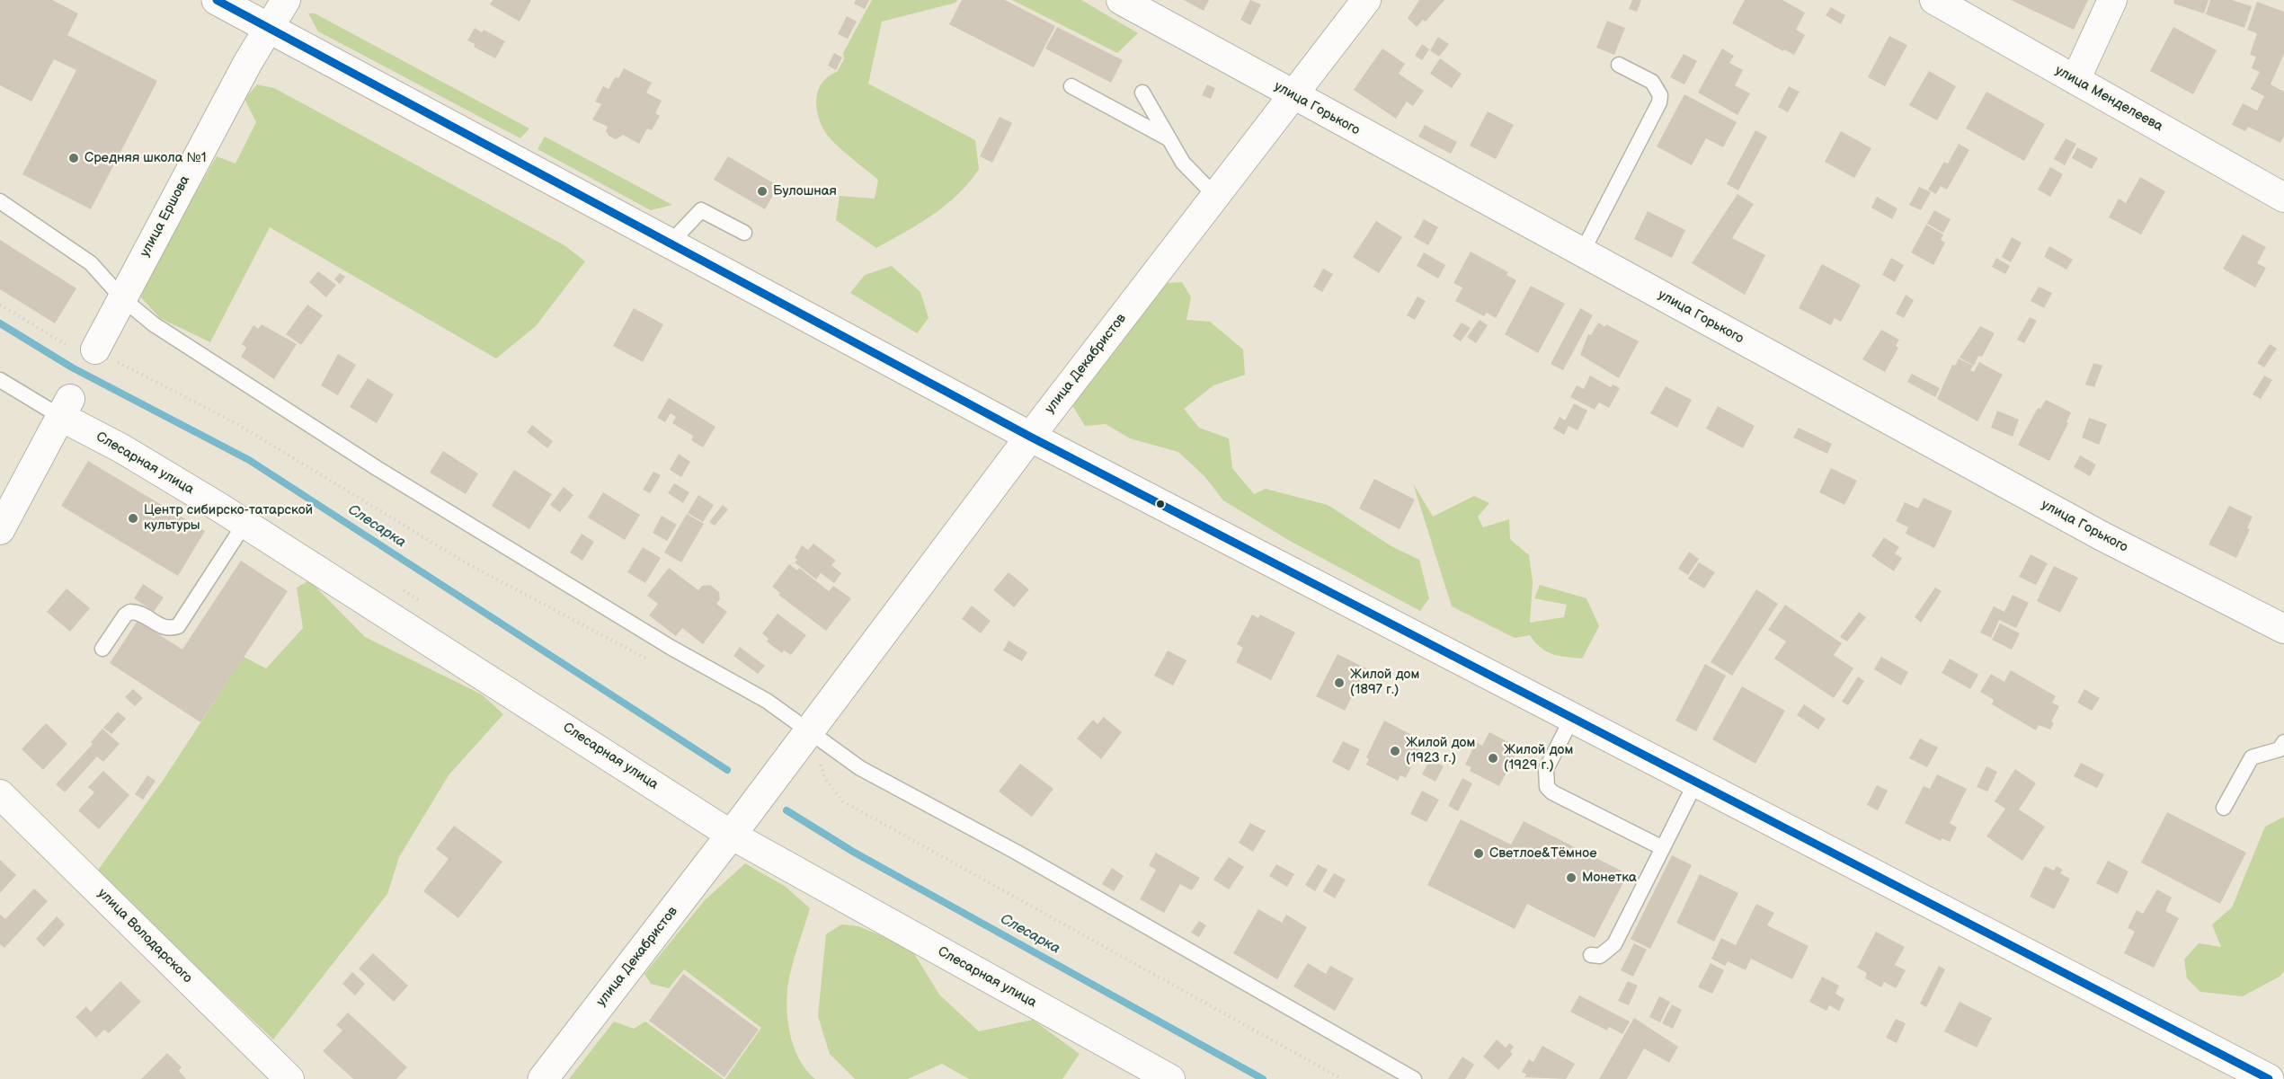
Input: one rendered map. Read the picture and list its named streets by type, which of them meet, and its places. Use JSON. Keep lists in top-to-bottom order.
{
  "streets": {
    "main road": ["улица Декабристов"],
    "street": [
      "улица Менделеева",
      "улица Горького",
      "улица Ершова",
      "Слесарная улица",
      "улица Володарского"
    ]
  },
  "crossings": [
    ["улица Горького", "улица Декабристов"],
    ["улица Декабристов", "Слесарная улица"]
  ],
  "water": ["Слесарка"],
  "places": [
    "Средняя школа №1",
    "Булошная",
    "Центр сибирско-татарской культуры",
    "Жилой дом (1897 г.)",
    "Жилой дом (1923 г.)",
    "Жилой дом (1929 г.)",
    "Светлое&Тёмное",
    "Монетка"
  ]
}
